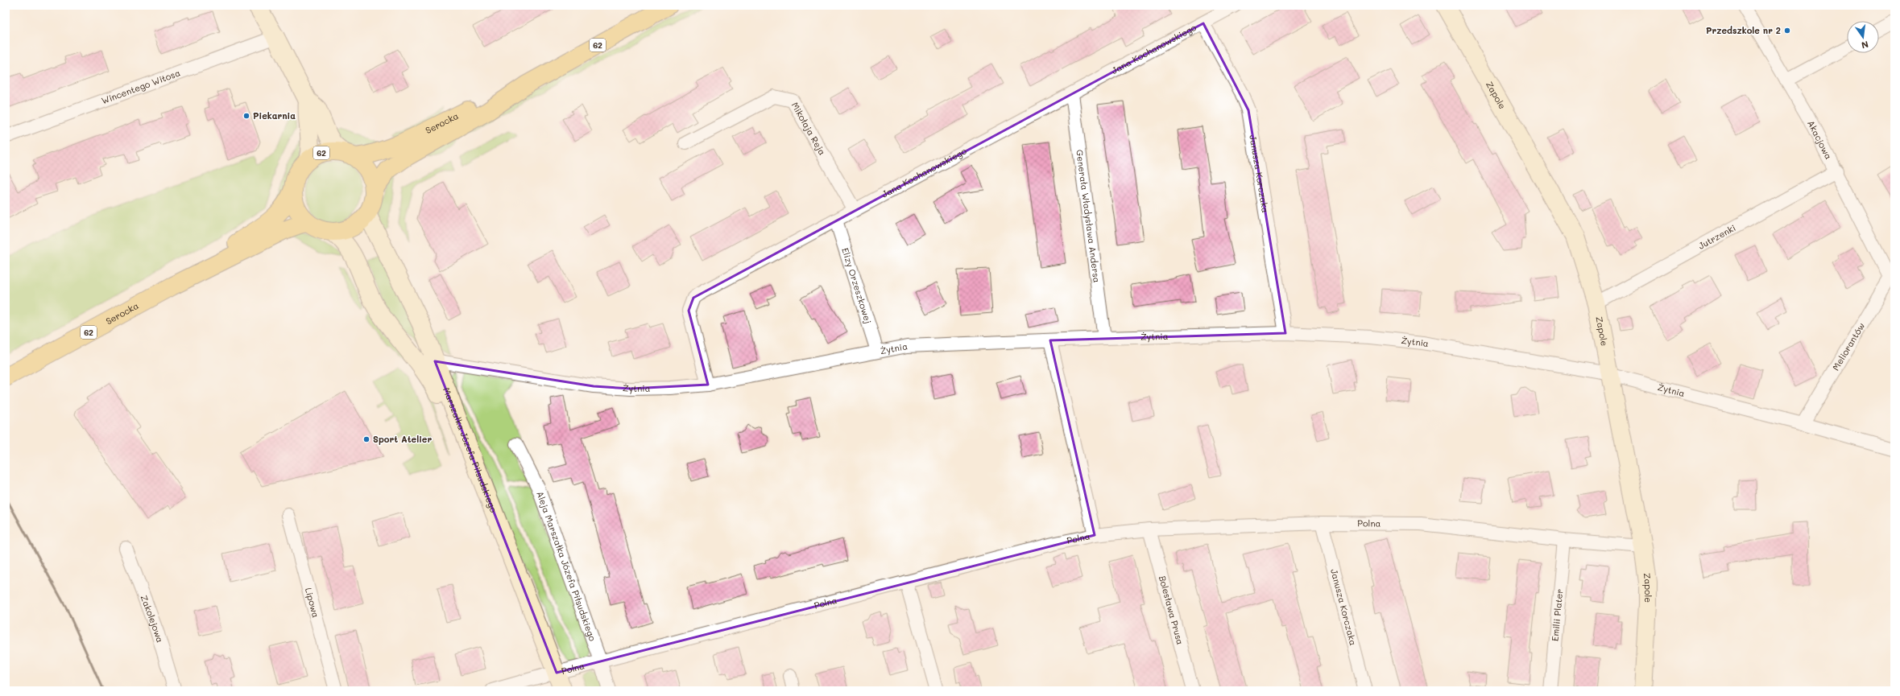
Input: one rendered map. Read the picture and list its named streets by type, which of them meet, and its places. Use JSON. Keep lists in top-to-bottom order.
{
  "streets": {
    "main road": [
      "62",
      "Zapole",
      "Serocka",
      "Marszałka Józefa Piłsudskiego"
    ],
    "street": [
      "Jana Kochanowskiego",
      "Wincentego Witosa",
      "Mikołaja Reja",
      "Akacjowa",
      "Janusza Korczaka",
      "Generała Władysława Andersa",
      "Jutrzenki",
      "Elizy Orzeszkowej",
      "Żytnia",
      "Meliorantów",
      "Polna",
      "Aleja Marszałka Józefa Piłsudskiego",
      "Lipowa",
      "Bolesława Prusa",
      "Emilii Plater",
      "Zakolejowa"
    ]
  },
  "crossings": [
    ["62", "Serocka"],
    ["62", "Marszałka Józefa Piłsudskiego"],
    ["Jana Kochanowskiego", "Mikołaja Reja"],
    ["Jana Kochanowskiego", "Janusza Korczaka"],
    ["Jana Kochanowskiego", "Generała Władysława Andersa"],
    ["Jana Kochanowskiego", "Elizy Orzeszkowej"],
    ["Jana Kochanowskiego", "Żytnia"],
    ["Zapole", "Jutrzenki"],
    ["Zapole", "Żytnia"],
    ["Zapole", "Polna"],
    ["Serocka", "Marszałka Józefa Piłsudskiego"],
    ["Akacjowa", "Jutrzenki"],
    ["Akacjowa", "Meliorantów"],
    ["Janusza Korczaka", "Żytnia"],
    ["Janusza Korczaka", "Polna"],
    ["Generała Władysława Andersa", "Żytnia"],
    ["Elizy Orzeszkowej", "Żytnia"],
    ["Żytnia", "Meliorantów"],
    ["Żytnia", "Marszałka Józefa Piłsudskiego"],
    ["Żytnia", "Polna"],
    ["Marszałka Józefa Piłsudskiego", "Polna"],
    ["Polna", "Aleja Marszałka Józefa Piłsudskiego"],
    ["Polna", "Bolesława Prusa"],
    ["Polna", "Emilii Plater"]
  ],
  "places": ["Przedszkole nr 2", "Piekarnia", "Sport Atelier"],
  "north": "bottom"
}
